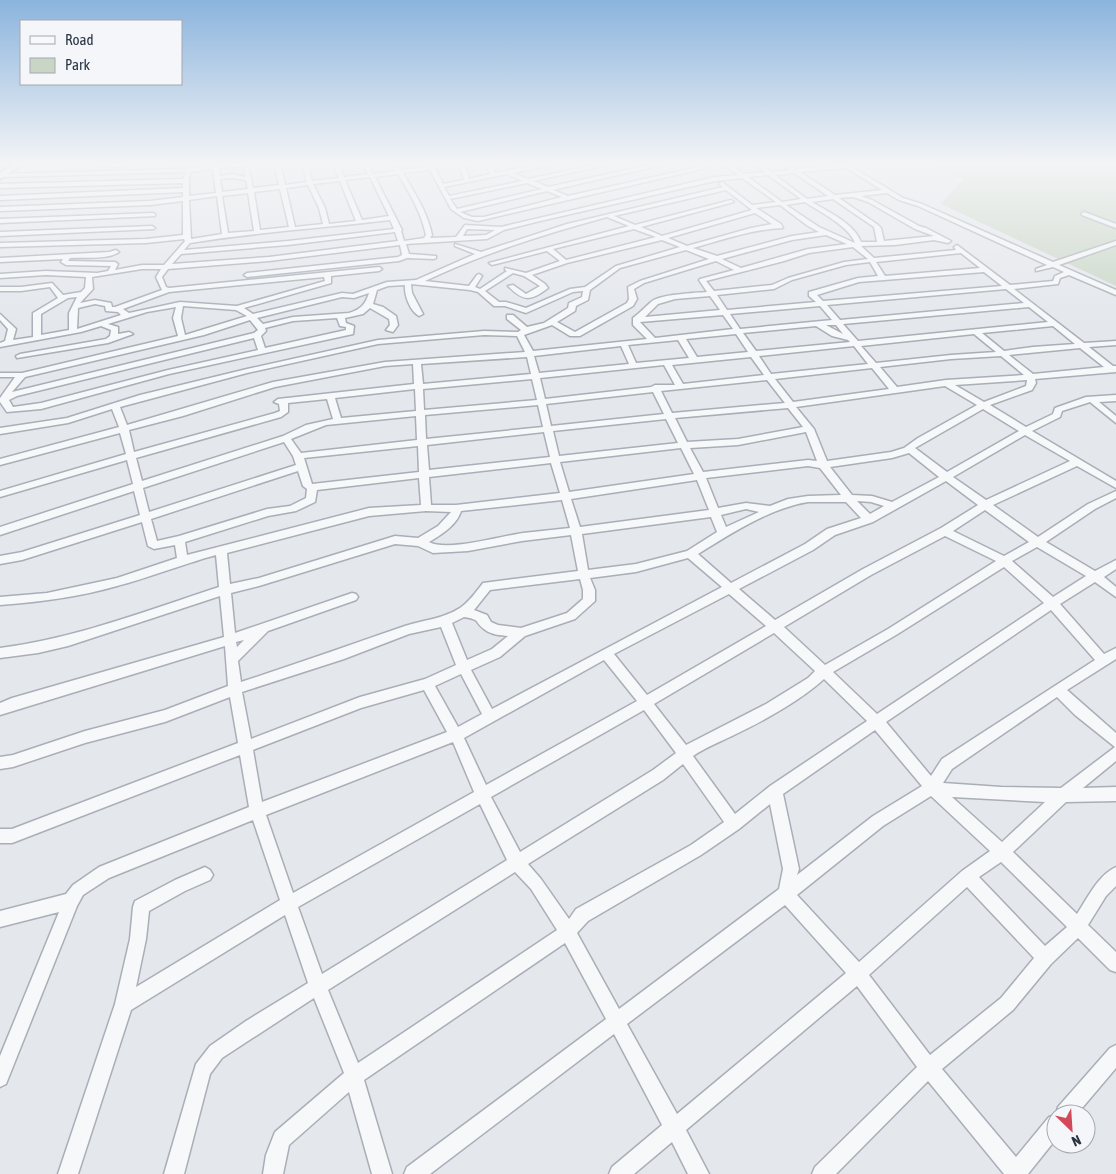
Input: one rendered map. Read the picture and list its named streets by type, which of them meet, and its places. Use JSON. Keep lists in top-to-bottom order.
{
  "legend": ["Road", "Park"],
  "north": "bottom right"
}
